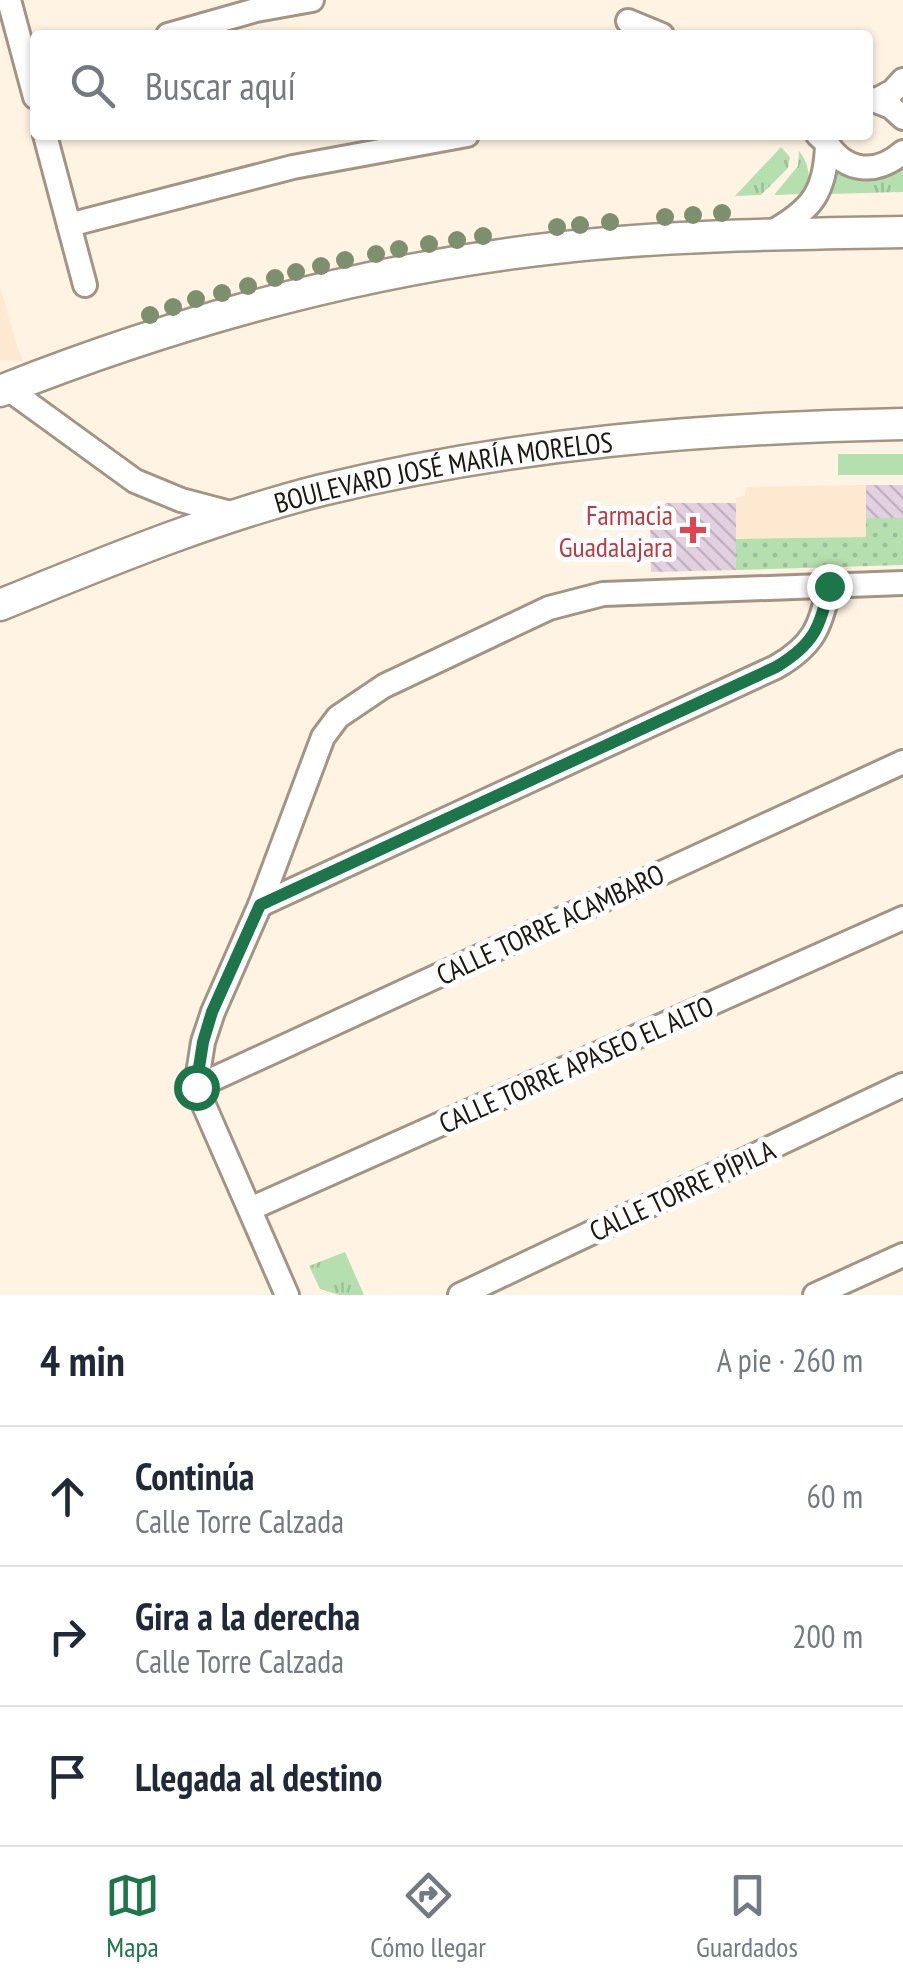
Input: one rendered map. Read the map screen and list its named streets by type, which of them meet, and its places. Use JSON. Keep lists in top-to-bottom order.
{
  "streets": {
    "main road": ["BOULEVARD JOSÉ MARÍA MORELOS"],
    "street": ["CALLE TORRE ACAMBARO", "CALLE TORRE APASEO EL ALTO", "CALLE TORRE PÍPILA"]
  },
  "places": {
    "health": ["Farmacia Guadalajara"]
  },
  "page": {
    "search": "Buscar aquí",
    "heading": ["4 min", "A pie · 260 m"],
    "list": [
      ["Continúa", "Calle Torre Calzada", "60 m"],
      ["Gira a la derecha", "Calle Torre Calzada", "200 m"],
      "Llegada al destino"
    ],
    "nav": ["Mapa", "Cómo llegar", "Guardados"]
  }
}
